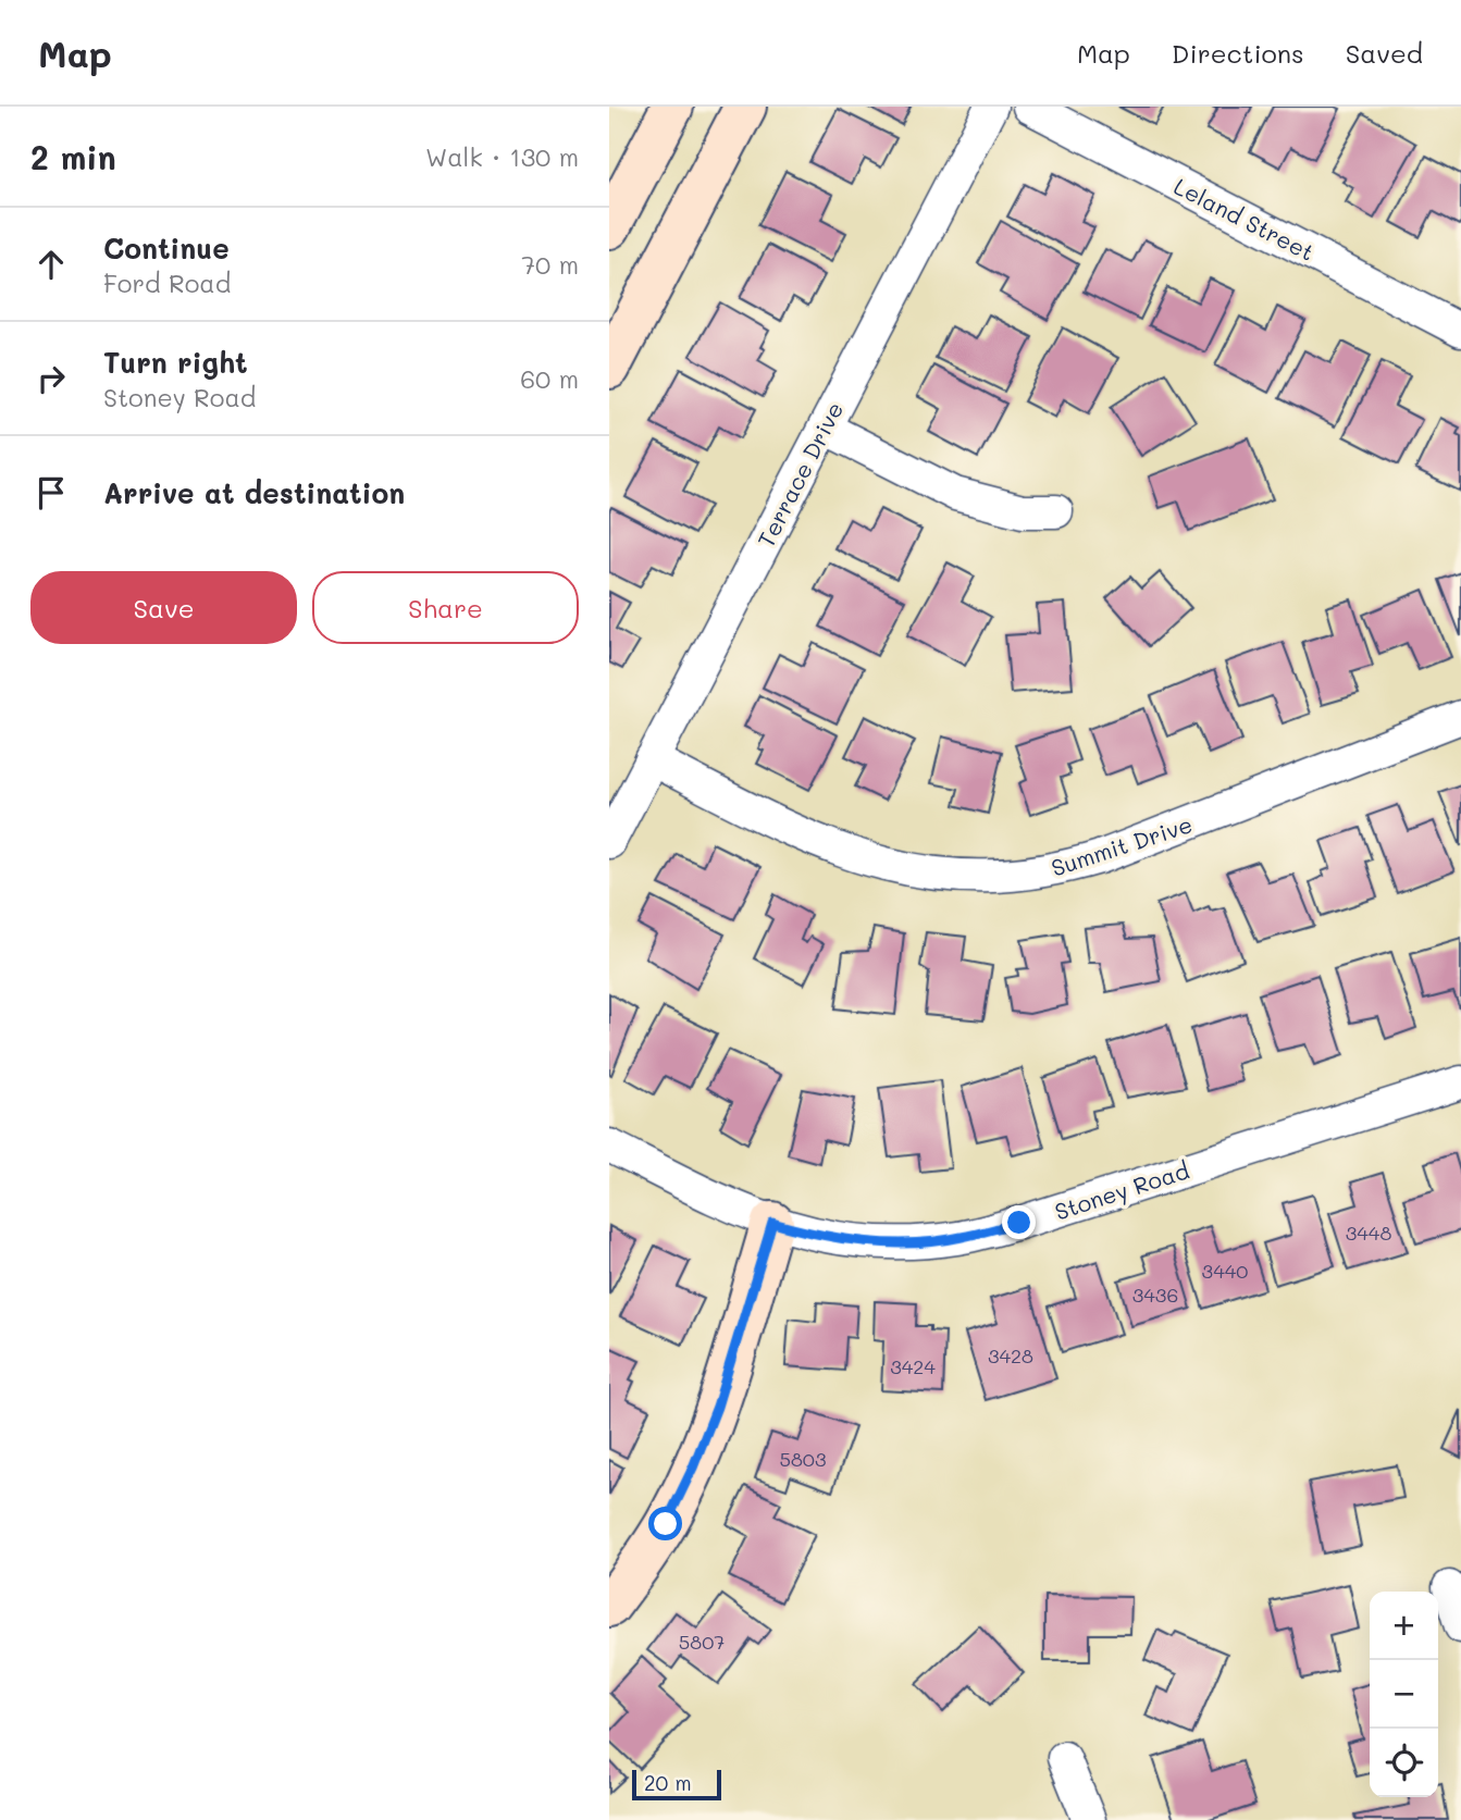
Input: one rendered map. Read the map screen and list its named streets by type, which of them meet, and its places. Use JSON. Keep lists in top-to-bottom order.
{
  "streets": {
    "street": [
      "Leland Street",
      "Terrace Drive",
      "Summit Drive",
      "Stoney Road"
    ]
  },
  "crossings": [
    ["Terrace Drive", "Summit Drive"]
  ],
  "house_numbers": [
    "3448",
    "3440",
    "3436",
    "3428",
    "3424",
    "5803",
    "5807"
  ],
  "scale_bar": "20 m",
  "page": {
    "header": "Map",
    "nav": ["Map", "Directions", "Saved"],
    "heading": ["2 min", "Walk · 130 m"],
    "list": [
      ["Continue", "Ford Road", "70 m"],
      ["Turn right", "Stoney Road", "60 m"],
      "Arrive at destination"
    ],
    "buttons": ["Save", "Share"],
    "map_buttons": ["+", "−"],
    "scale": "20 m"
  }
}
